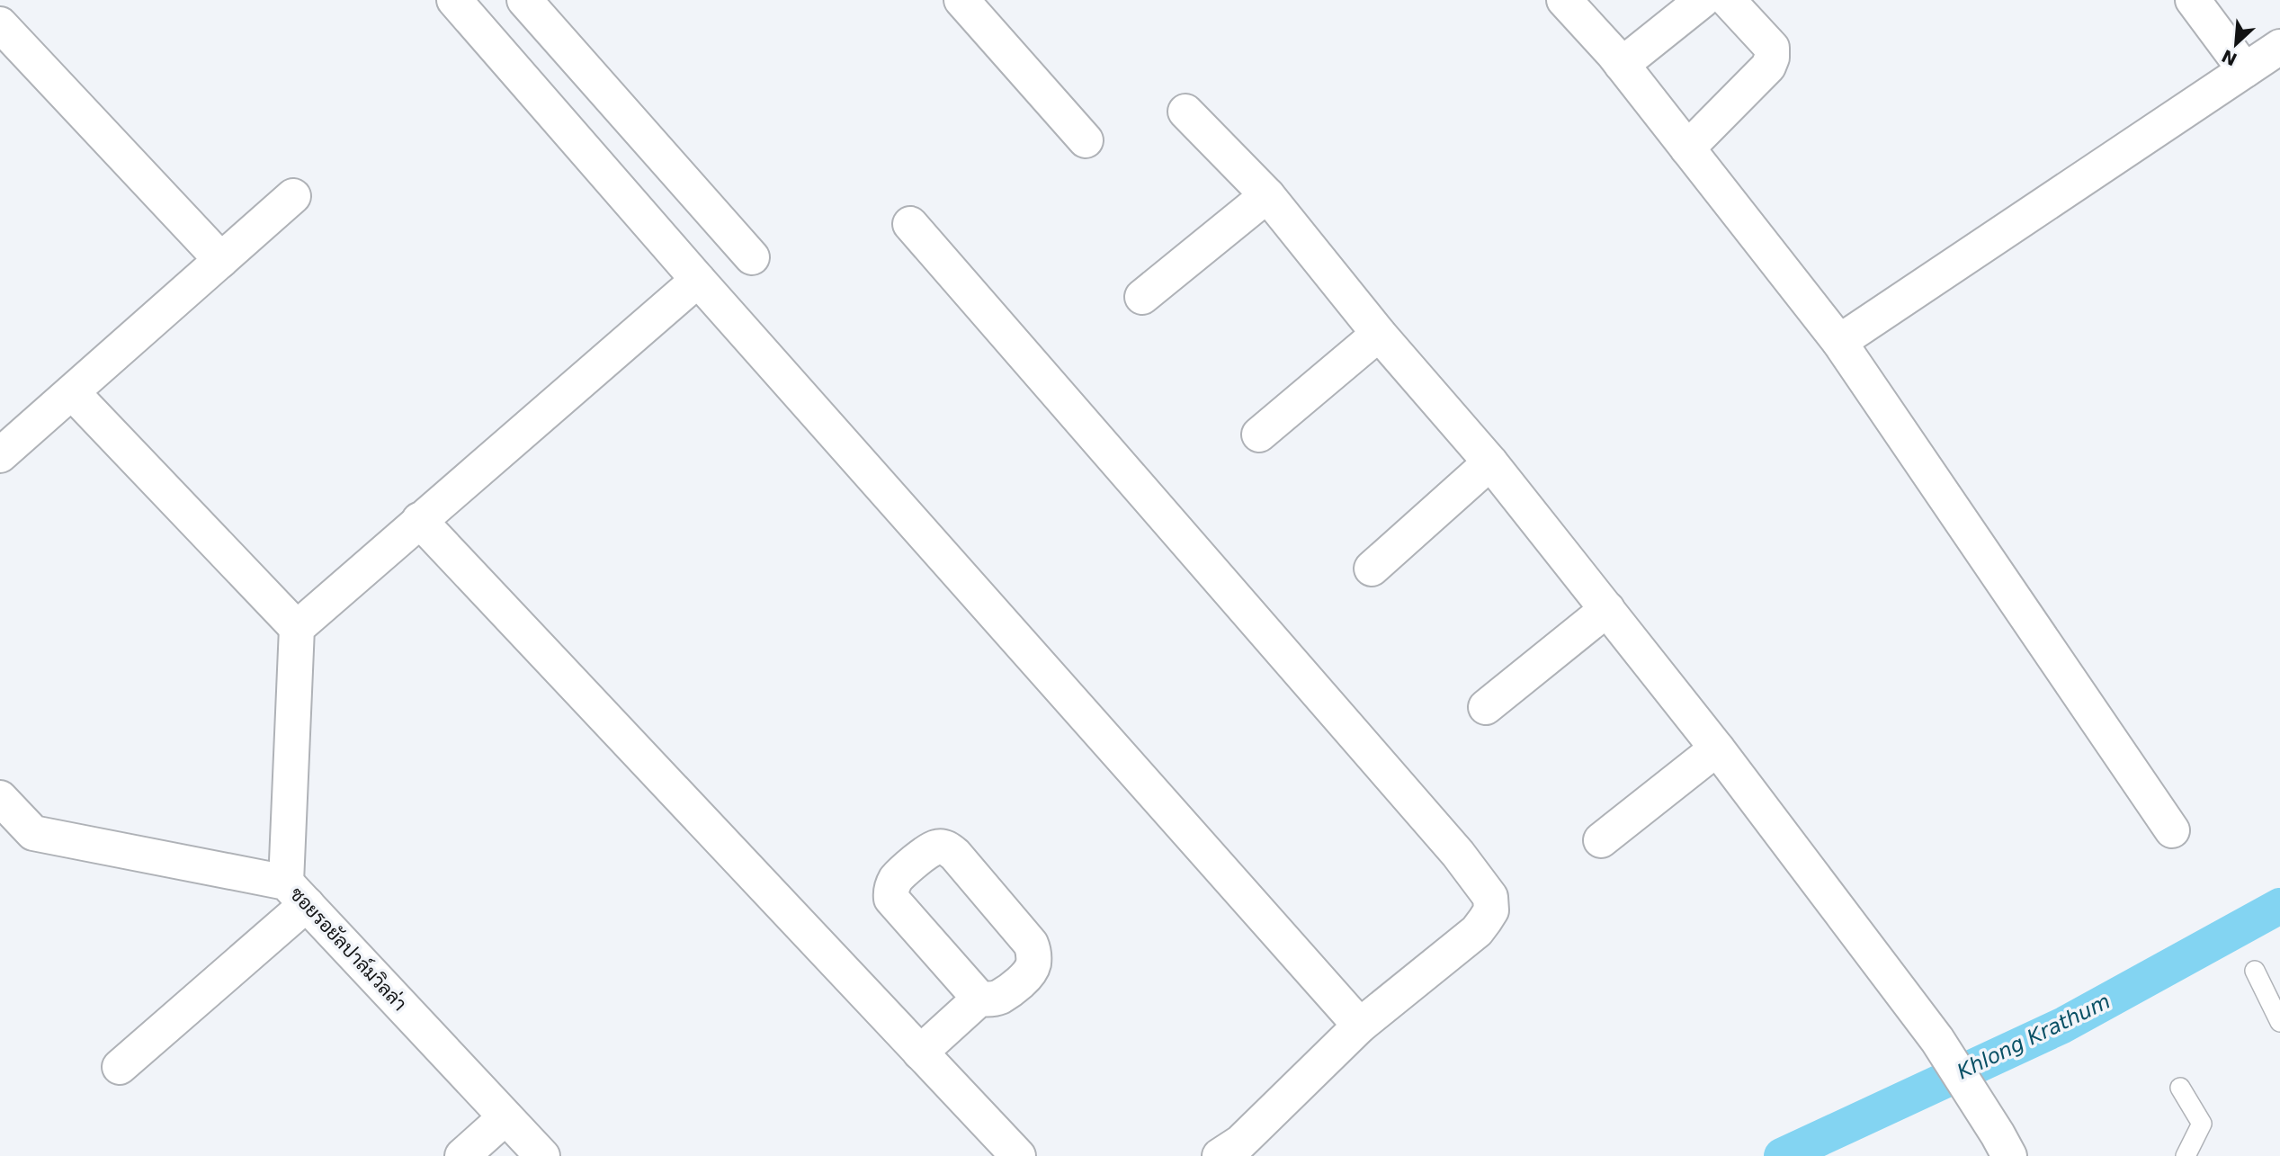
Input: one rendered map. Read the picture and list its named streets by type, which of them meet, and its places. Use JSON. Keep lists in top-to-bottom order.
{
  "streets": {
    "street": ["ซอยรอยัลปาล์มวิลล่า"]
  },
  "water": ["Khlong Krathum"],
  "north": "bottom left"
}
